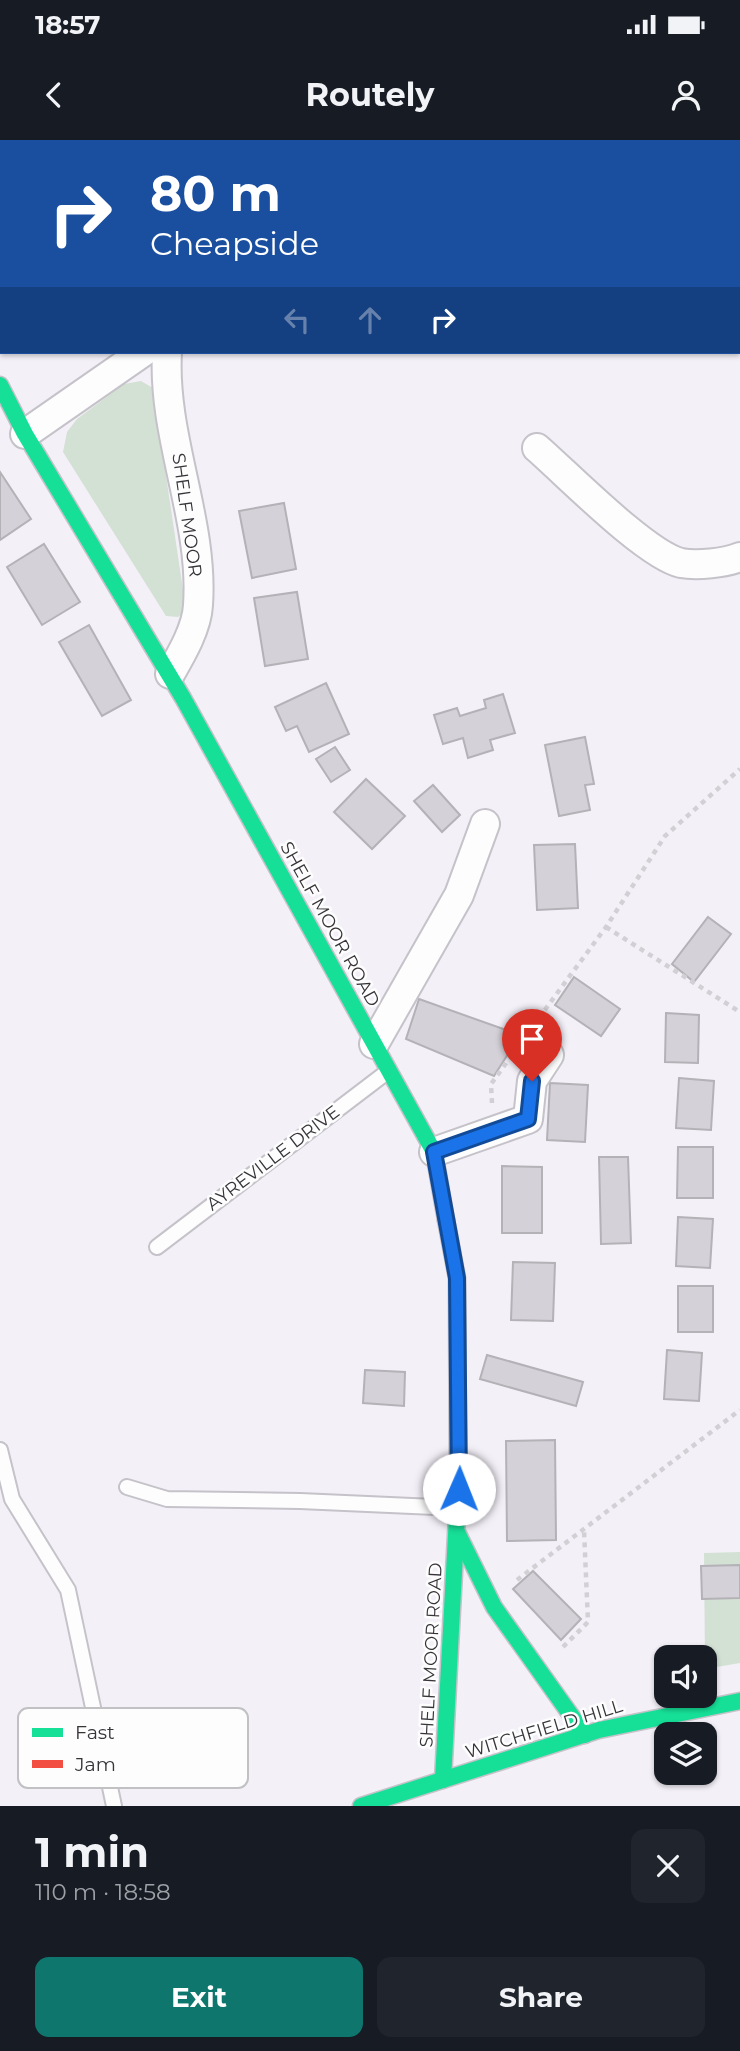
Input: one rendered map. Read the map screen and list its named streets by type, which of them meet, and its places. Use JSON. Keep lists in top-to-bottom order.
{
  "streets": {
    "main road": ["SHELF MOOR ROAD", "WITCHFIELD HILL"],
    "street": ["SHELF MOOR"],
    "lane": ["AYREVILLE DRIVE"]
  },
  "crossings": [
    ["SHELF MOOR", "SHELF MOOR ROAD"],
    ["SHELF MOOR ROAD", "AYREVILLE DRIVE"],
    ["SHELF MOOR ROAD", "WITCHFIELD HILL"]
  ],
  "legend": ["Fast", "Jam"],
  "page": {
    "status": "18:57",
    "header": "Routely",
    "turn": ["80 m", "Cheapside"],
    "heading": ["1 min", "110 m · 18:58"],
    "buttons": ["Exit", "Share"]
  }
}
